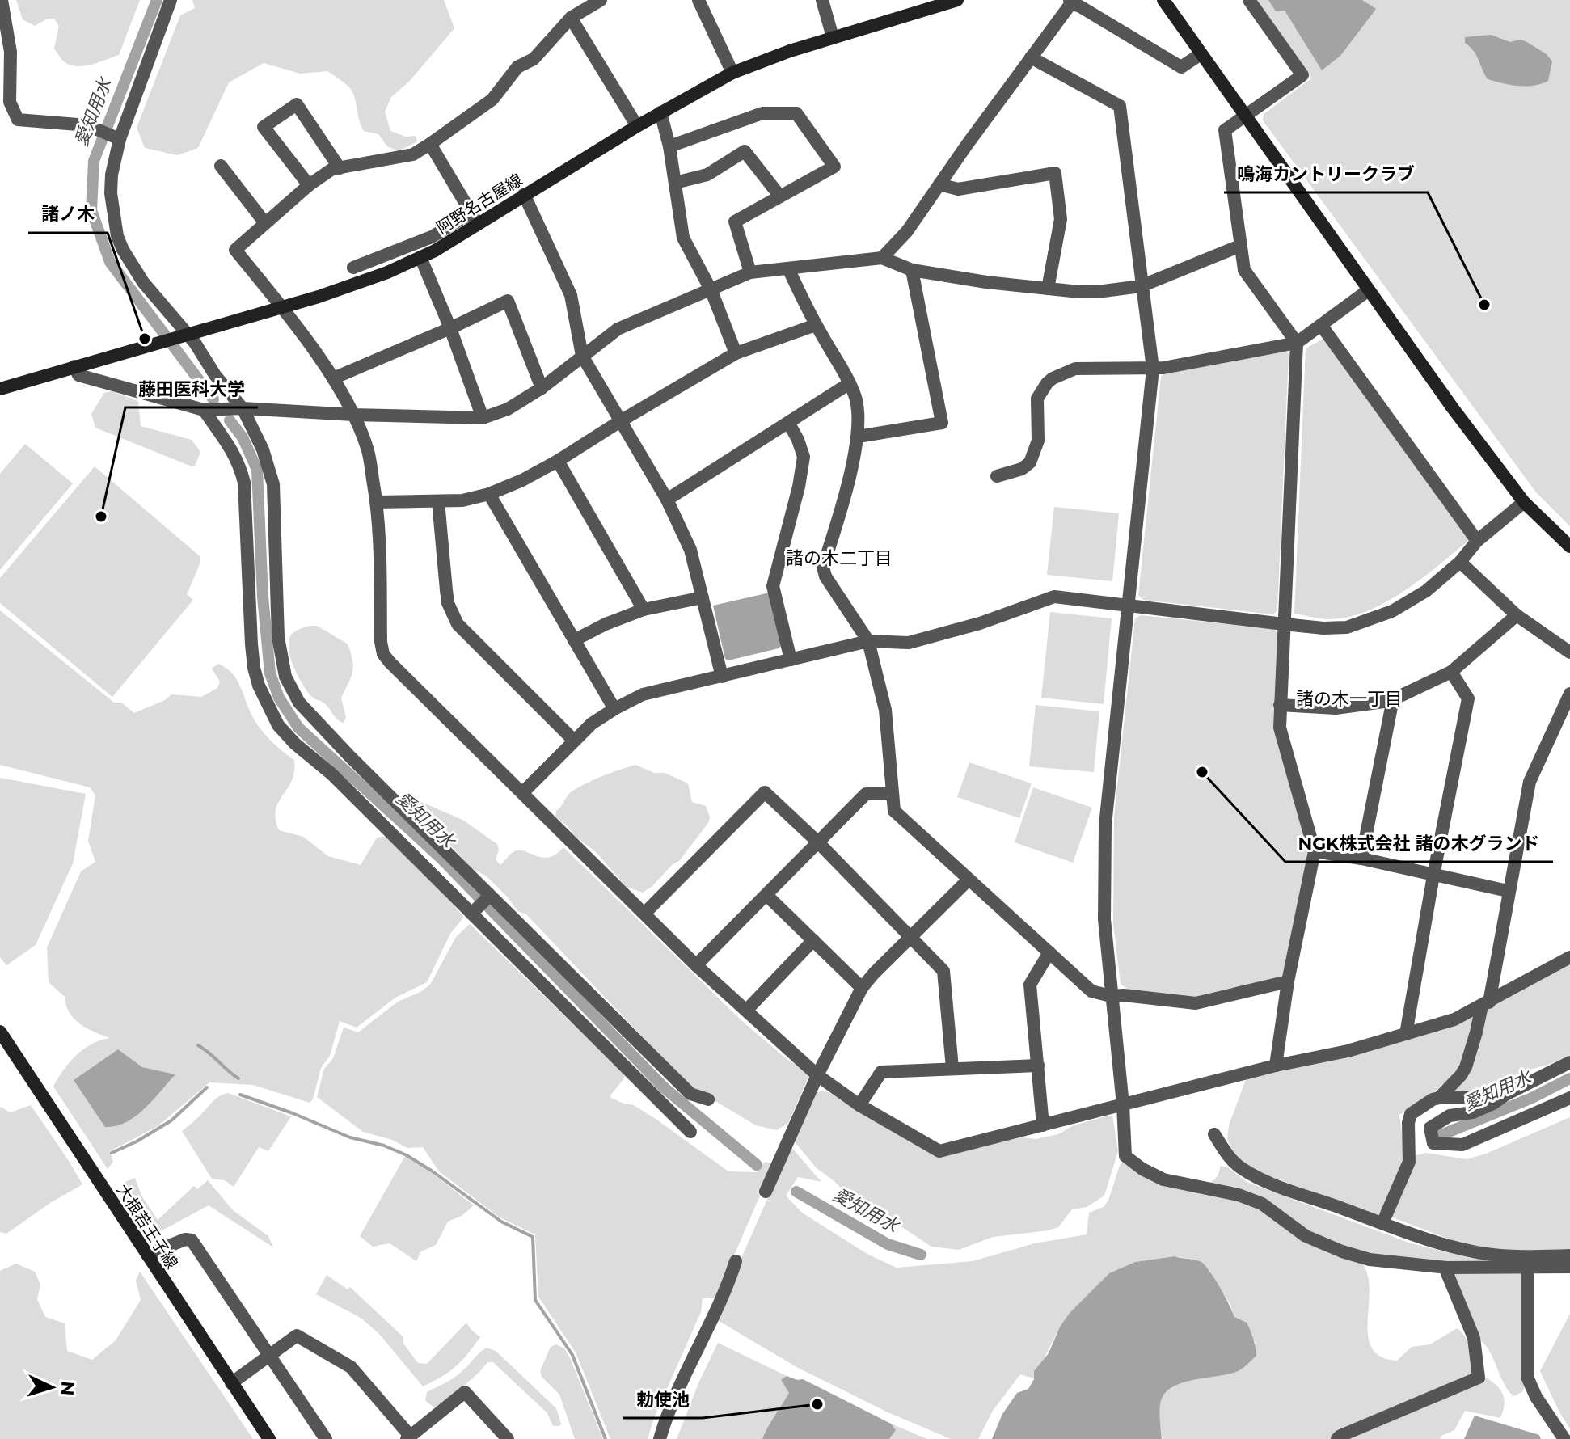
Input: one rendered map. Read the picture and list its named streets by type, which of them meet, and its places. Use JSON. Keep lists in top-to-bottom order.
{
  "streets": {
    "street": ["阿野名古屋線", "大根若王子線"]
  },
  "districts": ["諸の木二丁目", "諸の木一丁目"],
  "water": ["愛知用水"],
  "places": [
    "鳴海カントリークラブ",
    "諸ノ木",
    "藤田医科大学",
    "NGK株式会社 諸の木グランド",
    "勅使池"
  ],
  "north": "right"
}
